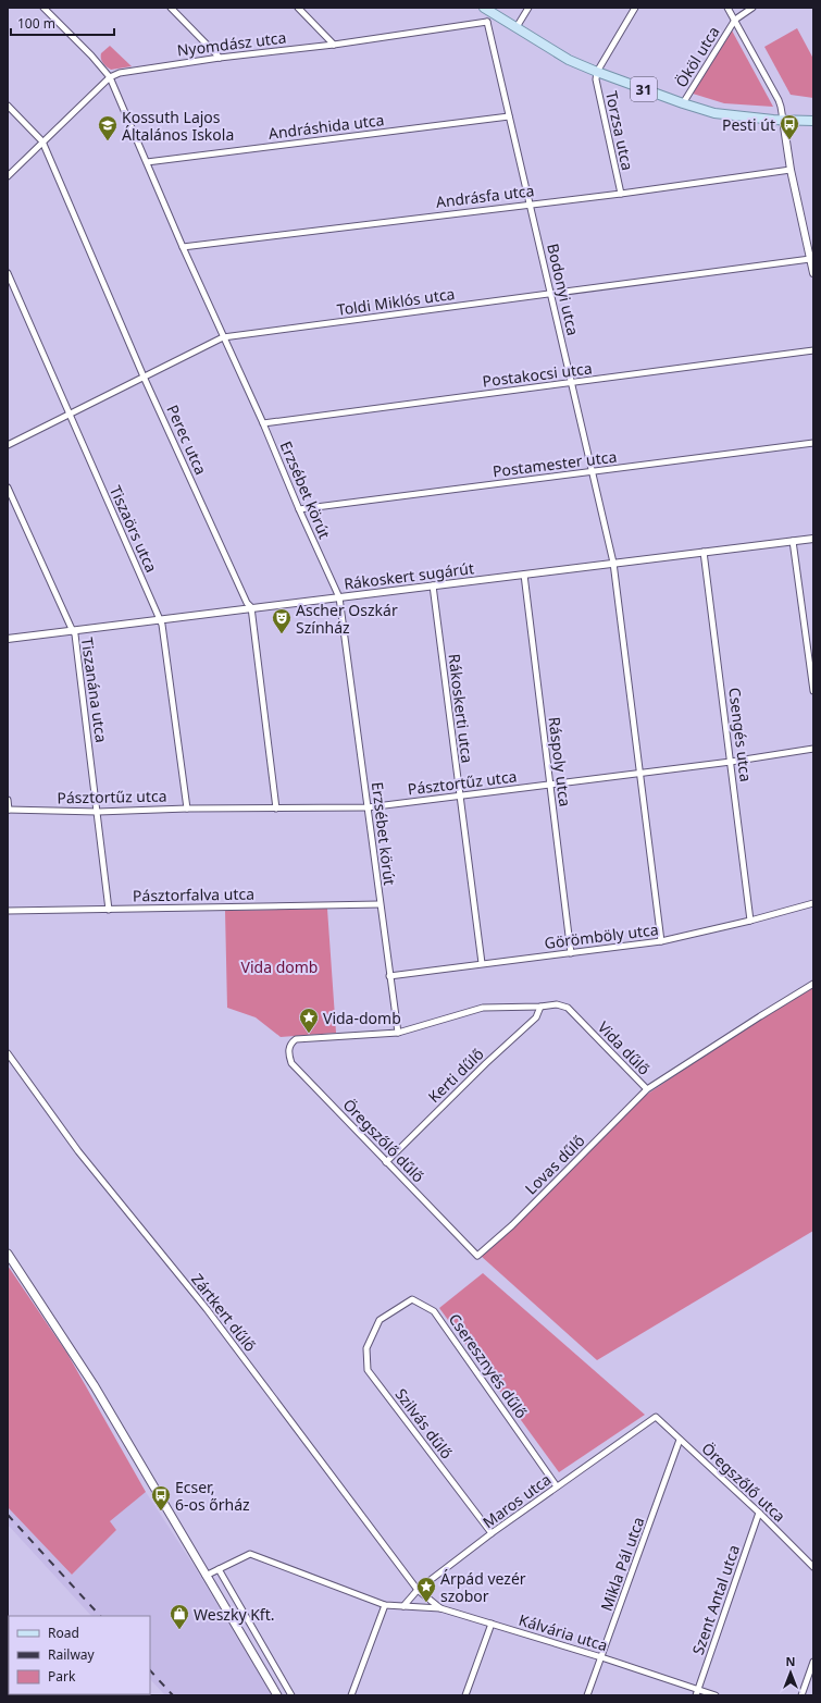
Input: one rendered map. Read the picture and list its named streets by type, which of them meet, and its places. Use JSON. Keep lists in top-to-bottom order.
{
  "streets": {
    "main road": ["31"],
    "street": [
      "Nyomdász utca",
      "Ököl utca",
      "Andráshida utca",
      "Torzsa utca",
      "Andrásfa utca",
      "Bodonyi utca",
      "Toldi Miklós utca",
      "Postakocsi utca",
      "Perec utca",
      "Postamester utca",
      "Erzsébet körút",
      "Tiszaörs utca",
      "Rákoskert sugárút",
      "Tiszanána utca",
      "Rákoskerti utca",
      "Csengés utca",
      "Ráspoly utca",
      "Pásztortűz utca",
      "Pásztorfalva utca",
      "Görömböly utca",
      "Vida dűlő",
      "Kerti dűlő",
      "Öregszőlő dűlő",
      "Lovas dűlő",
      "Zártkert dűlő",
      "Cseresznyés dűlő",
      "Szilvás dűlő",
      "Öregszőlő utca",
      "Maros utca",
      "Mikla Pál utca",
      "Szent Antal utca",
      "Kálvária utca"
    ]
  },
  "crossings": [
    ["Nyomdász utca", "Bodonyi utca"],
    ["Nyomdász utca", "Perec utca"],
    ["Nyomdász utca", "Erzsébet körút"],
    ["Ököl utca", "31"],
    ["31", "Torzsa utca"],
    ["Andráshida utca", "Bodonyi utca"],
    ["Andráshida utca", "Erzsébet körút"],
    ["Torzsa utca", "Andrásfa utca"],
    ["Andrásfa utca", "Bodonyi utca"],
    ["Andrásfa utca", "Erzsébet körút"],
    ["Bodonyi utca", "Toldi Miklós utca"],
    ["Bodonyi utca", "Postakocsi utca"],
    ["Bodonyi utca", "Postamester utca"],
    ["Bodonyi utca", "Rákoskert sugárút"],
    ["Bodonyi utca", "Pásztortűz utca"],
    ["Bodonyi utca", "Görömböly utca"],
    ["Toldi Miklós utca", "Perec utca"],
    ["Toldi Miklós utca", "Erzsébet körút"],
    ["Toldi Miklós utca", "Tiszaörs utca"],
    ["Postakocsi utca", "Erzsébet körút"],
    ["Perec utca", "Rákoskert sugárút"],
    ["Perec utca", "Pásztortűz utca"],
    ["Postamester utca", "Erzsébet körút"],
    ["Erzsébet körút", "Rákoskert sugárút"],
    ["Erzsébet körút", "Pásztortűz utca"],
    ["Erzsébet körút", "Pásztorfalva utca"],
    ["Erzsébet körút", "Görömböly utca"],
    ["Erzsébet körút", "Vida dűlő"],
    ["Tiszaörs utca", "Rákoskert sugárút"],
    ["Tiszaörs utca", "Pásztortűz utca"],
    ["Rákoskert sugárút", "Tiszanána utca"],
    ["Rákoskert sugárút", "Rákoskerti utca"],
    ["Rákoskert sugárút", "Csengés utca"],
    ["Rákoskert sugárút", "Ráspoly utca"],
    ["Tiszanána utca", "Pásztortűz utca"],
    ["Tiszanána utca", "Pásztorfalva utca"],
    ["Rákoskerti utca", "Pásztortűz utca"],
    ["Rákoskerti utca", "Görömböly utca"],
    ["Csengés utca", "Pásztortűz utca"],
    ["Csengés utca", "Görömböly utca"],
    ["Ráspoly utca", "Pásztortűz utca"],
    ["Ráspoly utca", "Görömböly utca"],
    ["Vida dűlő", "Kerti dűlő"],
    ["Vida dűlő", "Öregszőlő dűlő"],
    ["Vida dűlő", "Lovas dűlő"],
    ["Kerti dűlő", "Öregszőlő dűlő"],
    ["Öregszőlő dűlő", "Lovas dűlő"],
    ["Zártkert dűlő", "Maros utca"],
    ["Cseresznyés dűlő", "Szilvás dűlő"],
    ["Cseresznyés dűlő", "Maros utca"],
    ["Szilvás dűlő", "Maros utca"],
    ["Öregszőlő utca", "Maros utca"],
    ["Öregszőlő utca", "Mikla Pál utca"],
    ["Öregszőlő utca", "Szent Antal utca"],
    ["Maros utca", "Kálvária utca"],
    ["Mikla Pál utca", "Kálvária utca"],
    ["Szent Antal utca", "Kálvária utca"]
  ],
  "parks": ["Vida domb"],
  "places": {
    "bus stop": ["Pesti út", "Ecser, 6-os őrház"],
    "school or university": ["Kossuth Lajos Általános Iskola"],
    "theatre": ["Ascher Oszkár Színház"],
    "place": ["Vida-domb", "Árpád vezér szobor"],
    "shop": ["Weszky Kft."]
  },
  "legend": ["Road", "Railway", "Park"],
  "scale_bar": "100 m",
  "north": "top"
}
